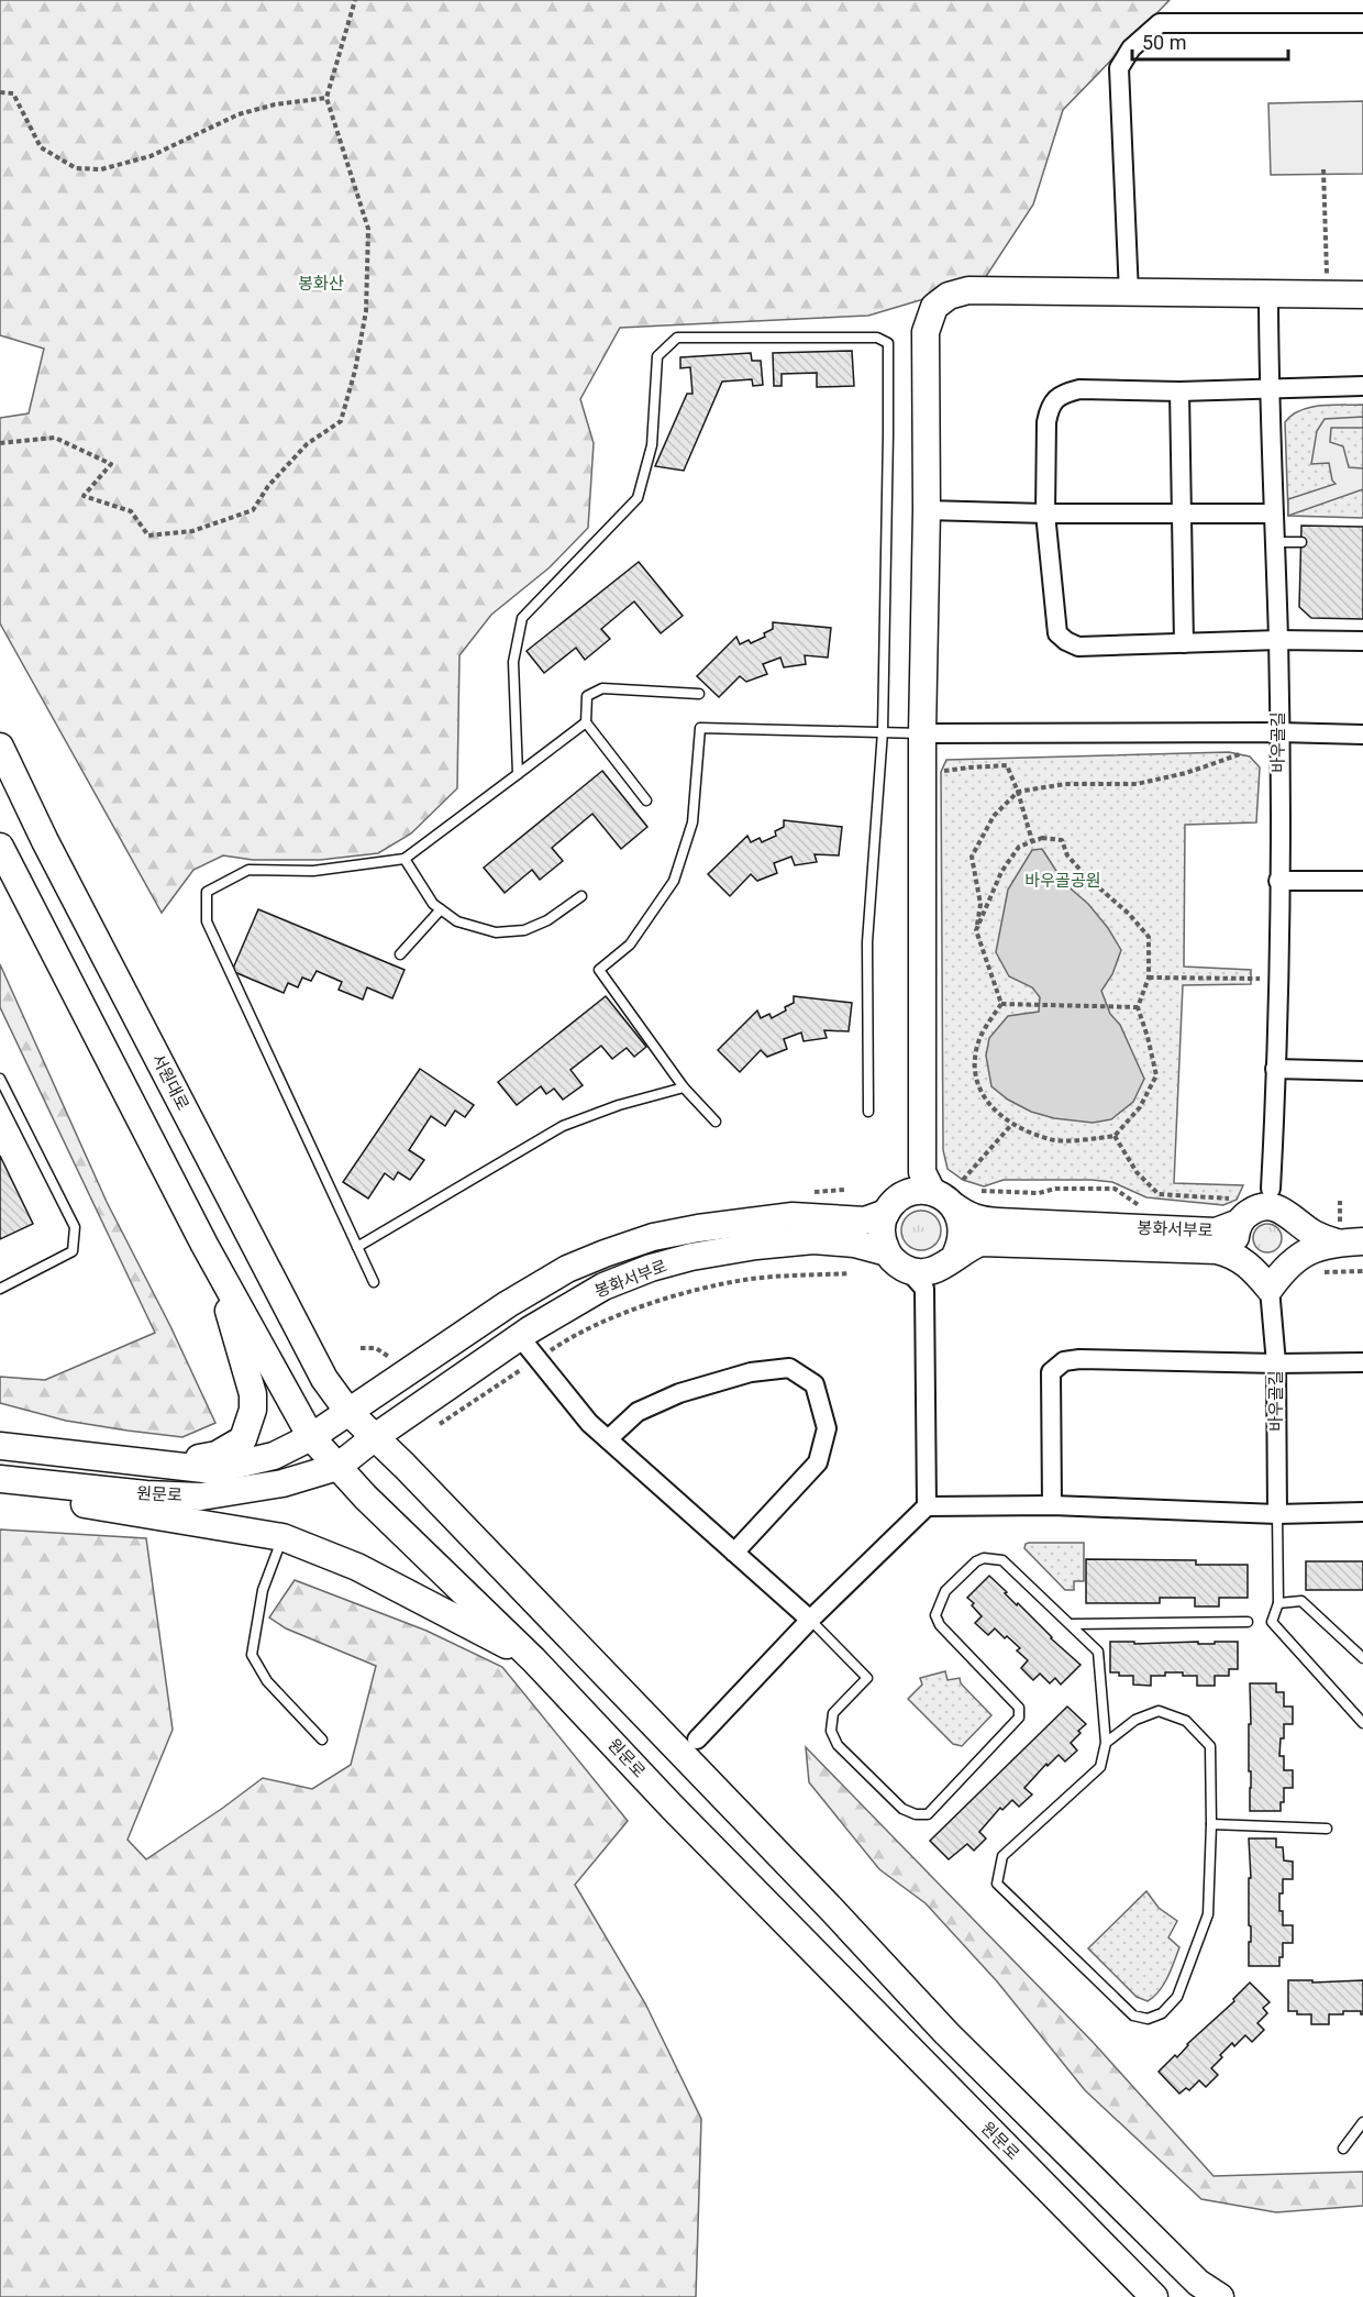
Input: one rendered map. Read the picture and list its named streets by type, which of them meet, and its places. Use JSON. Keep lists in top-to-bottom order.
{
  "streets": {
    "street": [
      "바우골길",
      "서원대로",
      "봉화서부로",
      "원문로"
    ]
  },
  "crossings": [
    ["바우골길", "봉화서부로"],
    ["서원대로", "봉화서부로"],
    ["봉화서부로", "원문로"]
  ],
  "parks": ["봉화산", "바우골공원"],
  "scale_bar": "50 m"
}
